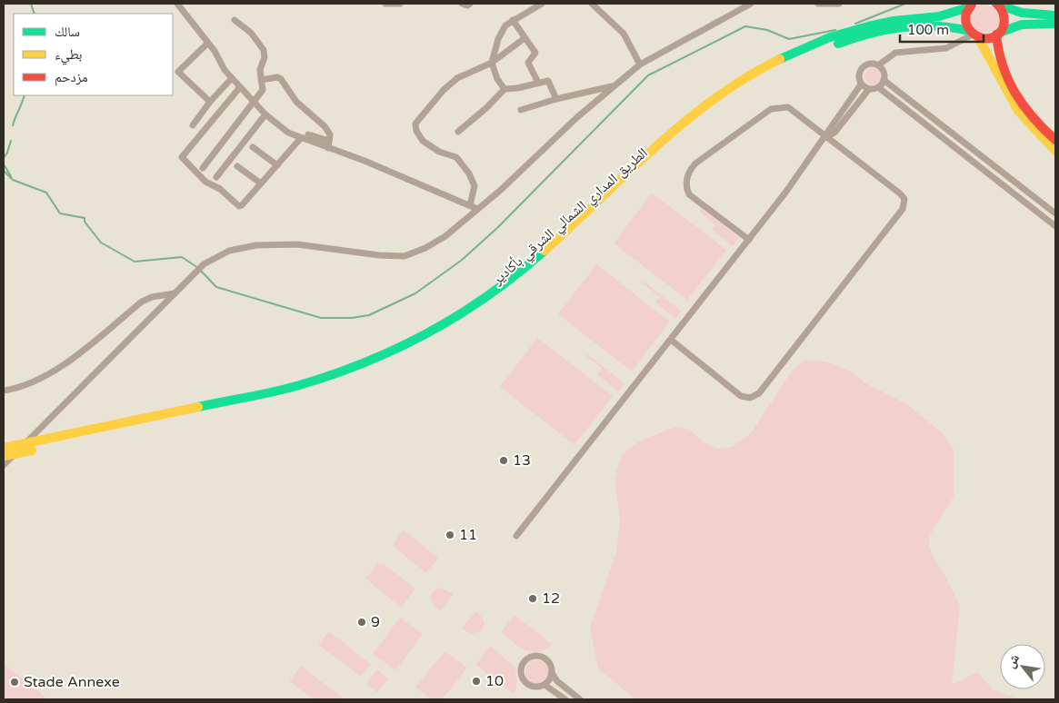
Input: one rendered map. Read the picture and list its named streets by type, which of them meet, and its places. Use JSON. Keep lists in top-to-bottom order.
{
  "streets": {
    "main road": ["الطريق المداري الشمالي الشرقي بأكادير"]
  },
  "places": [
    "13",
    "11",
    "12",
    "9",
    "10",
    "Stade Annexe"
  ],
  "legend": ["سالك", "بطيء", "مزدحم"],
  "scale_bar": "100 m",
  "north": "top left"
}
